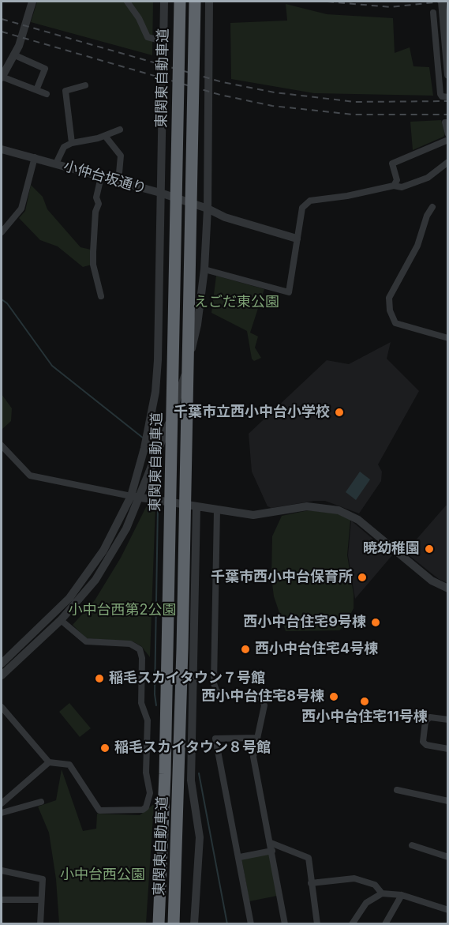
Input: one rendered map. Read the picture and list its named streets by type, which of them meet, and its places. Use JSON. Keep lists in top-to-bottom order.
{
  "streets": {
    "highway": ["東関東自動車道"],
    "street": ["小仲台坂通り"]
  },
  "parks": ["えごだ東公園", "小中台西第2公園", "小中台西公園"],
  "places": [
    "千葉市立西小中台小学校",
    "暁幼稚園",
    "千葉市西小中台保育所",
    "西小中台住宅9号棟",
    "西小中台住宅4号棟",
    "稲毛スカイタウン７号館",
    "西小中台住宅8号棟",
    "西小中台住宅11号棟",
    "稲毛スカイタウン８号館"
  ]
}
